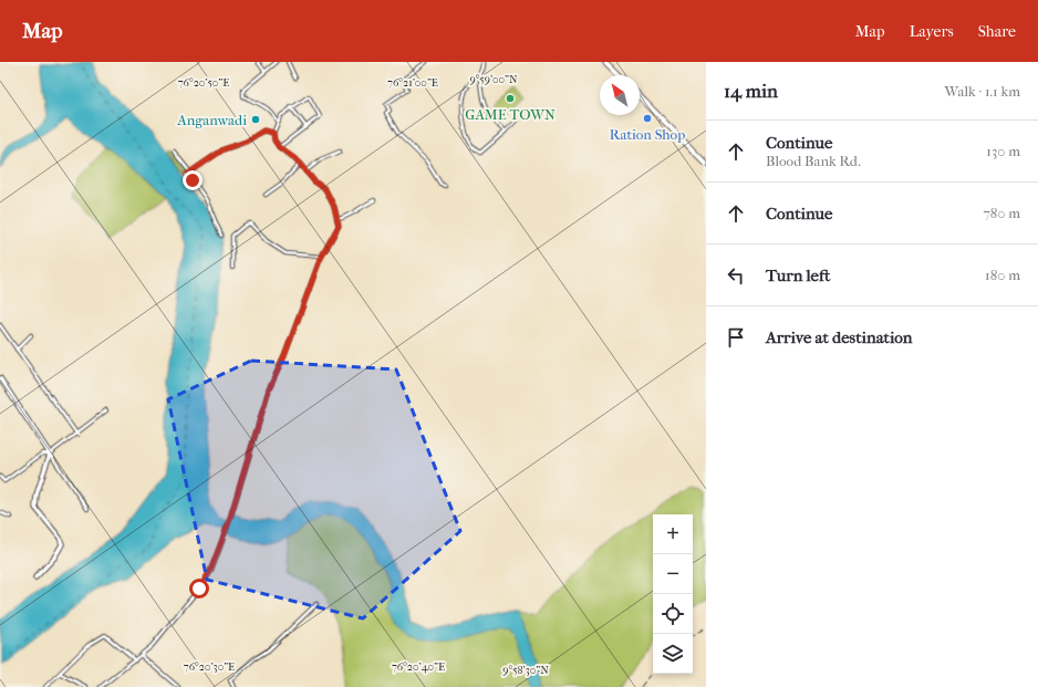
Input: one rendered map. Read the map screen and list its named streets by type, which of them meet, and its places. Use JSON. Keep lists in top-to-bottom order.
{
  "places": ["GAME TOWN", "Ration Shop", "Anganwadi"],
  "north": "top left",
  "page": {
    "header": "Map",
    "nav": ["Map", "Layers", "Share"],
    "heading": ["14 min", "Walk · 1.1 km"],
    "list": [
      ["Continue", "Blood Bank Rd.", "130 m"],
      ["Continue", "780 m"],
      ["Turn left", "180 m"],
      "Arrive at destination"
    ],
    "map_buttons": ["+", "−"]
  },
  "coordinates": [
    "9°59'00\"N",
    "76°20'50\"E",
    "76°21'00\"E",
    "76°20'30\"E",
    "76°20'40\"E",
    "9°58'30\"N"
  ]
}
